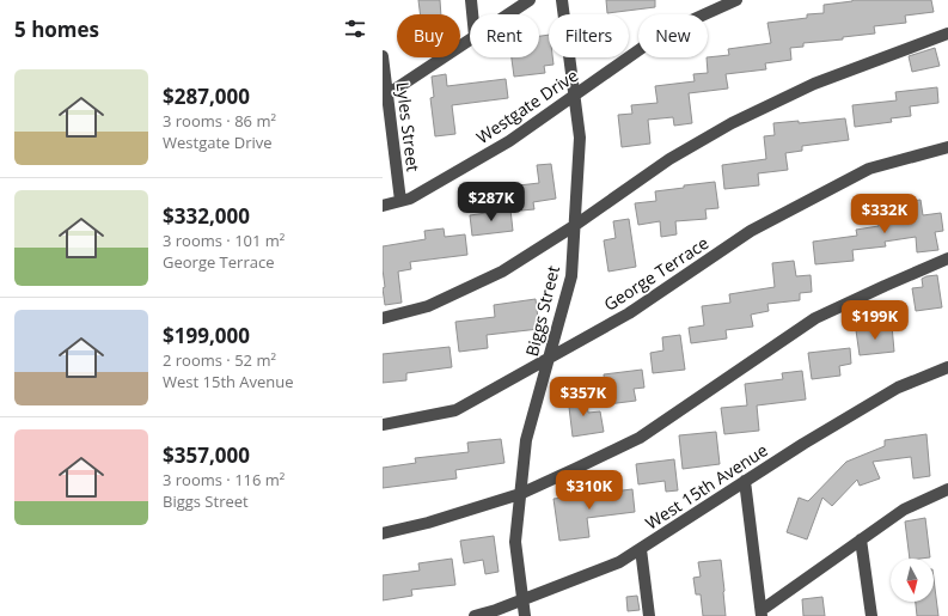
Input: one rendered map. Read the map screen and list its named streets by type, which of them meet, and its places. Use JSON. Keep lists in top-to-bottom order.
{
  "streets": {
    "street": [
      "Westgate Drive",
      "Lyles Street",
      "George Terrace",
      "Biggs Street",
      "West 15th Avenue"
    ]
  },
  "crossings": [
    ["Westgate Drive", "Lyles Street"],
    ["Westgate Drive", "Biggs Street"],
    ["George Terrace", "Biggs Street"],
    ["Biggs Street", "West 15th Avenue"]
  ],
  "north": "bottom",
  "page": {
    "heading": "5 homes",
    "chip": [
      "Buy",
      "Rent",
      "Filters",
      "New"
    ],
    "list": [
      {
        "name": "$287,000",
        "note": "3 rooms · 86 m² · Westgate Drive"
      },
      {
        "name": "$332,000",
        "note": "3 rooms · 101 m² · George Terrace"
      },
      {
        "name": "$199,000",
        "note": "2 rooms · 52 m² · West 15th Avenue"
      },
      {
        "name": "$357,000",
        "note": "3 rooms · 116 m² · Biggs Street"
      }
    ],
    "price": [
      "$287K",
      "$332K",
      "$199K",
      "$357K",
      "$310K"
    ]
  }
}
